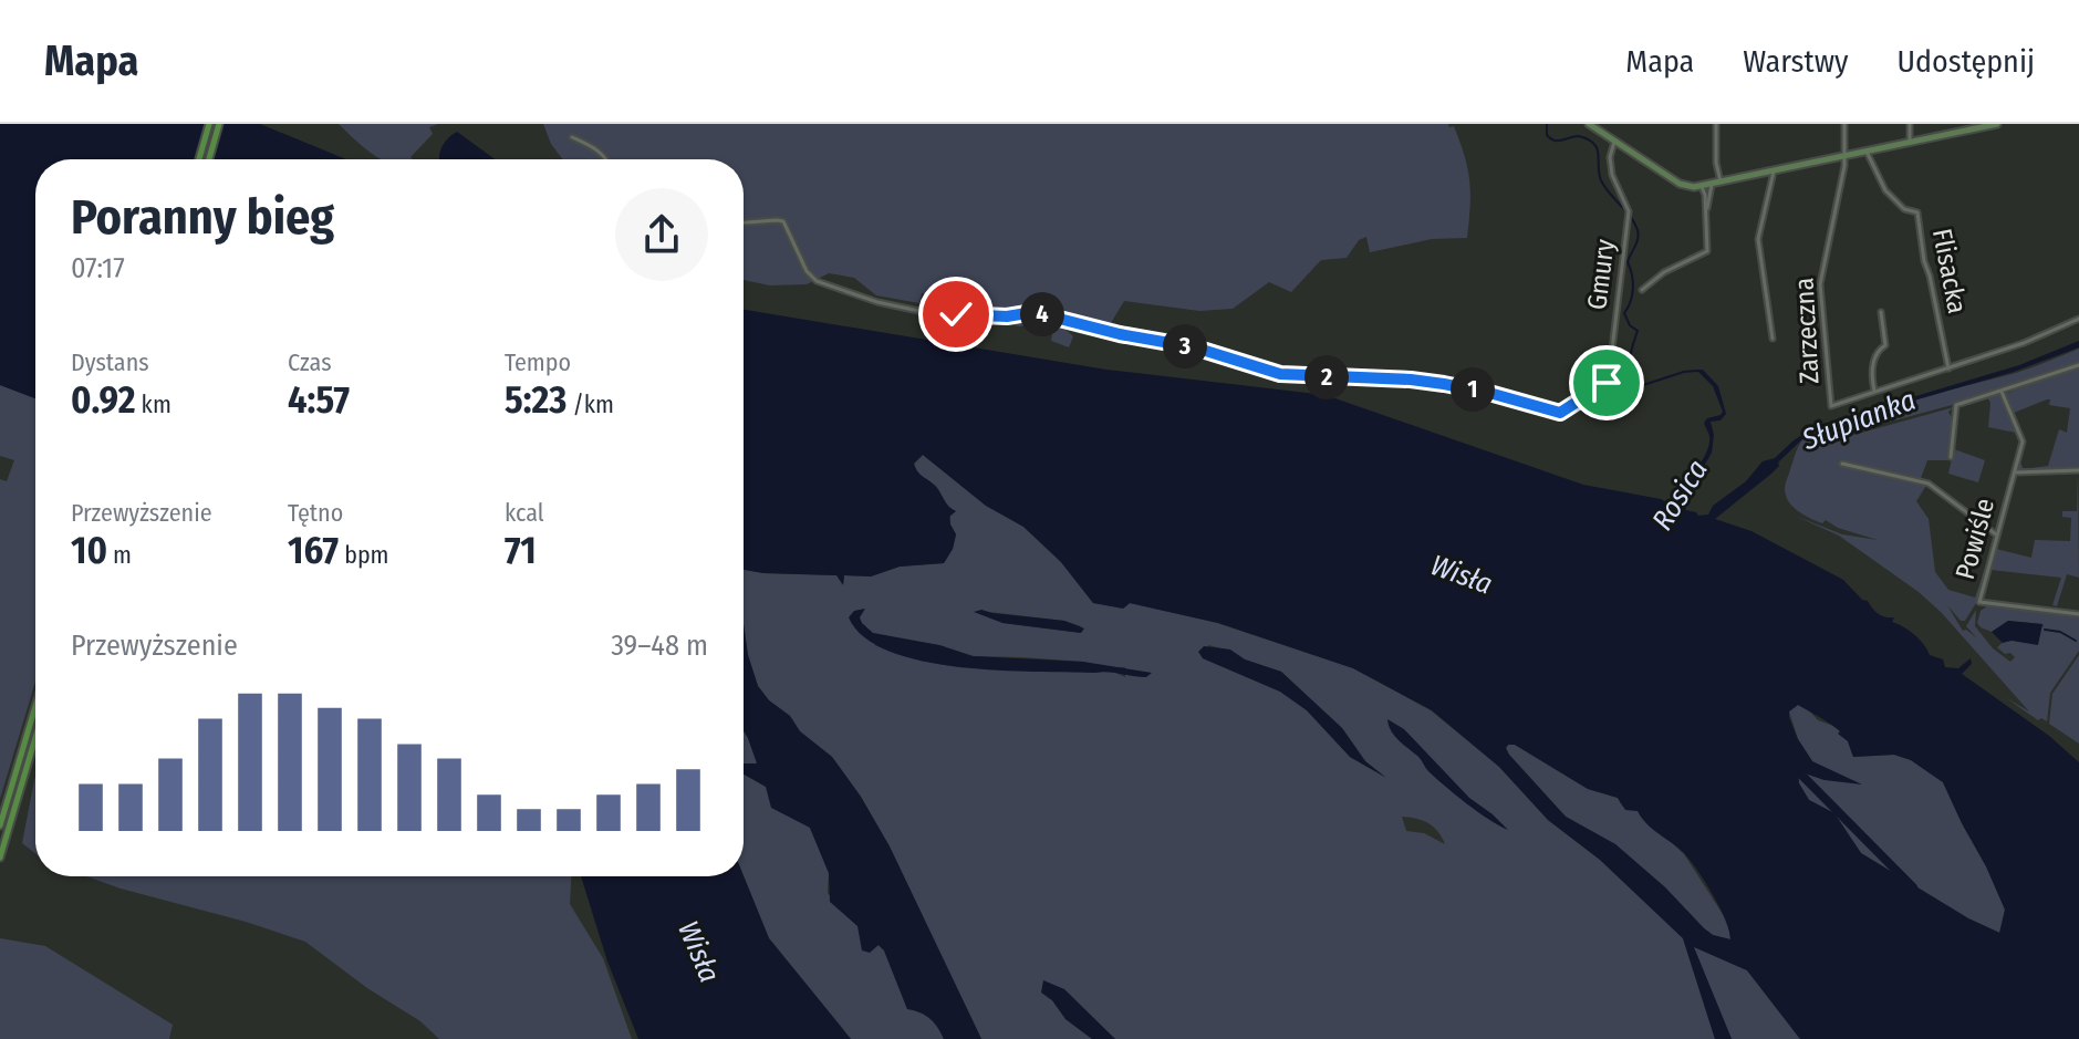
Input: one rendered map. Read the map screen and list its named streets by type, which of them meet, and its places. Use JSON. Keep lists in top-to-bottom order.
{
  "streets": {
    "street": [
      "Flisacka",
      "Gmury",
      "Zarzeczna",
      "Powiśle"
    ]
  },
  "crossings": [
    ["Flisacka", "Zarzeczna"]
  ],
  "water": ["Słupianka", "Rosica", "Wisła"],
  "page": {
    "header": "Mapa",
    "nav": ["Mapa", "Warstwy", "Udostępnij"],
    "heading": ["Poranny bieg", "07:17"],
    "pins": [
      "4",
      "3",
      "2",
      "1"
    ],
    "stats": [
      ["Dystans", "0.92 km"],
      ["Czas", "4:57"],
      ["Tempo", "5:23 /km"],
      ["Przewyższenie", "10 m"],
      ["Tętno", "167 bpm"],
      ["kcal", "71"]
    ],
    "chart": ["Przewyższenie", "39–48 m"]
  }
}
